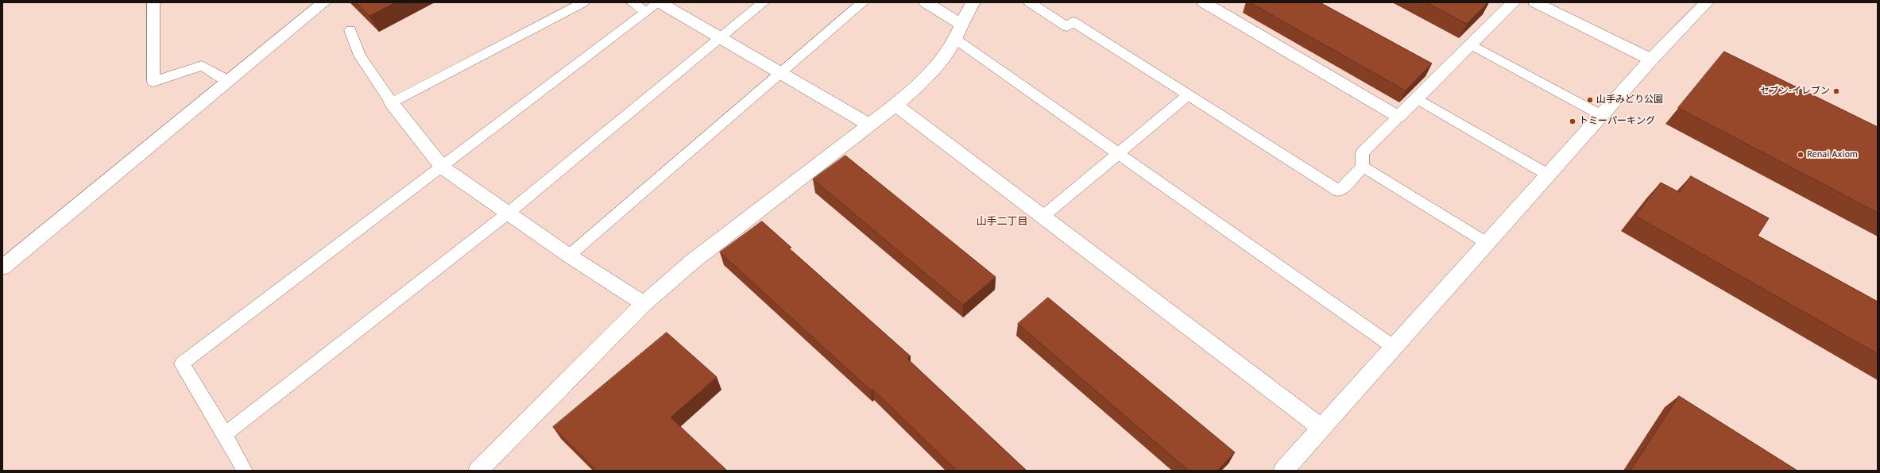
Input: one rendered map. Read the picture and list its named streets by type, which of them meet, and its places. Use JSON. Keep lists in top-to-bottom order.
{
  "districts": ["山手二丁目"],
  "places": [
    "セブン-イレブン",
    "山手みどり公園",
    "トミーパーキング",
    "Renai Axiom"
  ]
}
